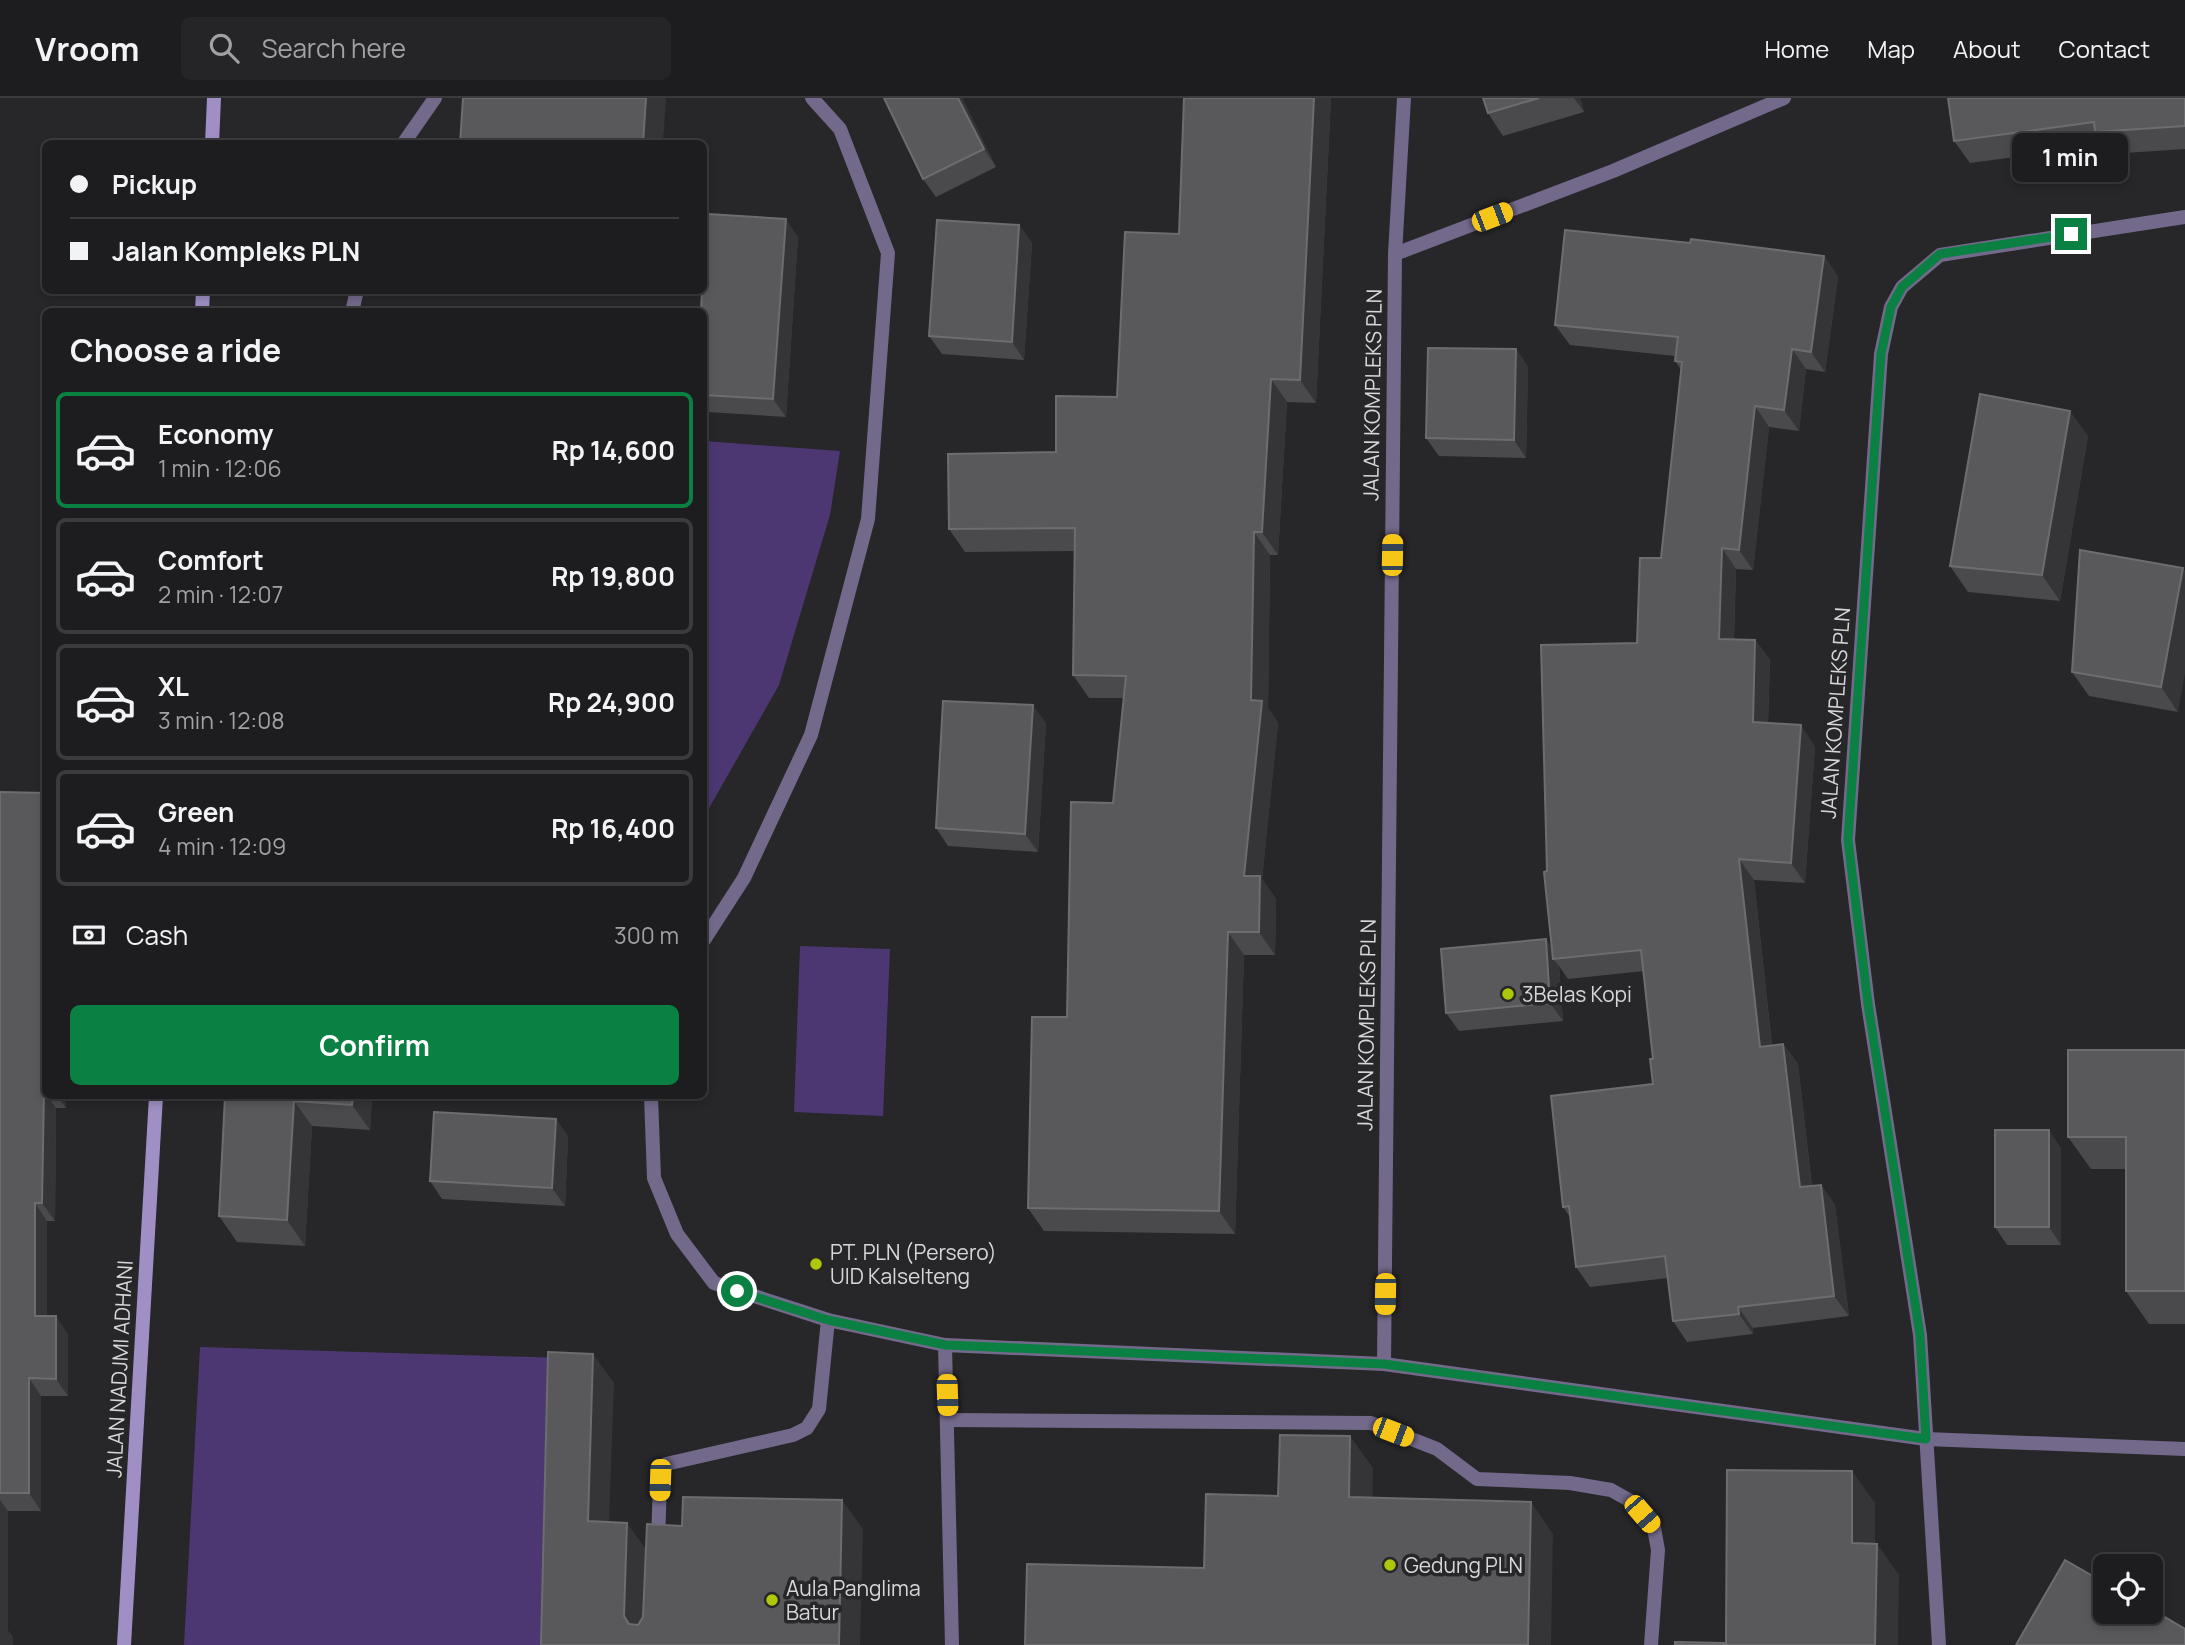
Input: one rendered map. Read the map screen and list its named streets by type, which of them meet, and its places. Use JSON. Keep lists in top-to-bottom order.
{
  "streets": {
    "main road": ["JALAN NADJMI ADHANI"],
    "street": ["JALAN KOMPLEKS PLN"]
  },
  "places": [
    "3Belas Kopi",
    "PT. PLN (Persero) UID Kalselteng",
    "Gedung PLN",
    "Aula Panglima Batur"
  ],
  "page": {
    "header": "Vroom",
    "search": "Search here",
    "nav": [
      "Home",
      "Map",
      "About",
      "Contact"
    ],
    "bubble": "1 min",
    "banner": ["Pickup", "Jalan Kompleks PLN"],
    "heading": "Choose a ride",
    "list": [
      {
        "name": "Economy",
        "note": "1 min · 12:06",
        "value": "Rp 14,600"
      },
      {
        "name": "Comfort",
        "note": "2 min · 12:07",
        "value": "Rp 19,800"
      },
      {
        "name": "XL",
        "note": "3 min · 12:08",
        "value": "Rp 24,900"
      },
      {
        "name": "Green",
        "note": "4 min · 12:09",
        "value": "Rp 16,400"
      }
    ],
    "pay": ["Cash", "300 m"],
    "buttons": "Confirm"
  }
}
